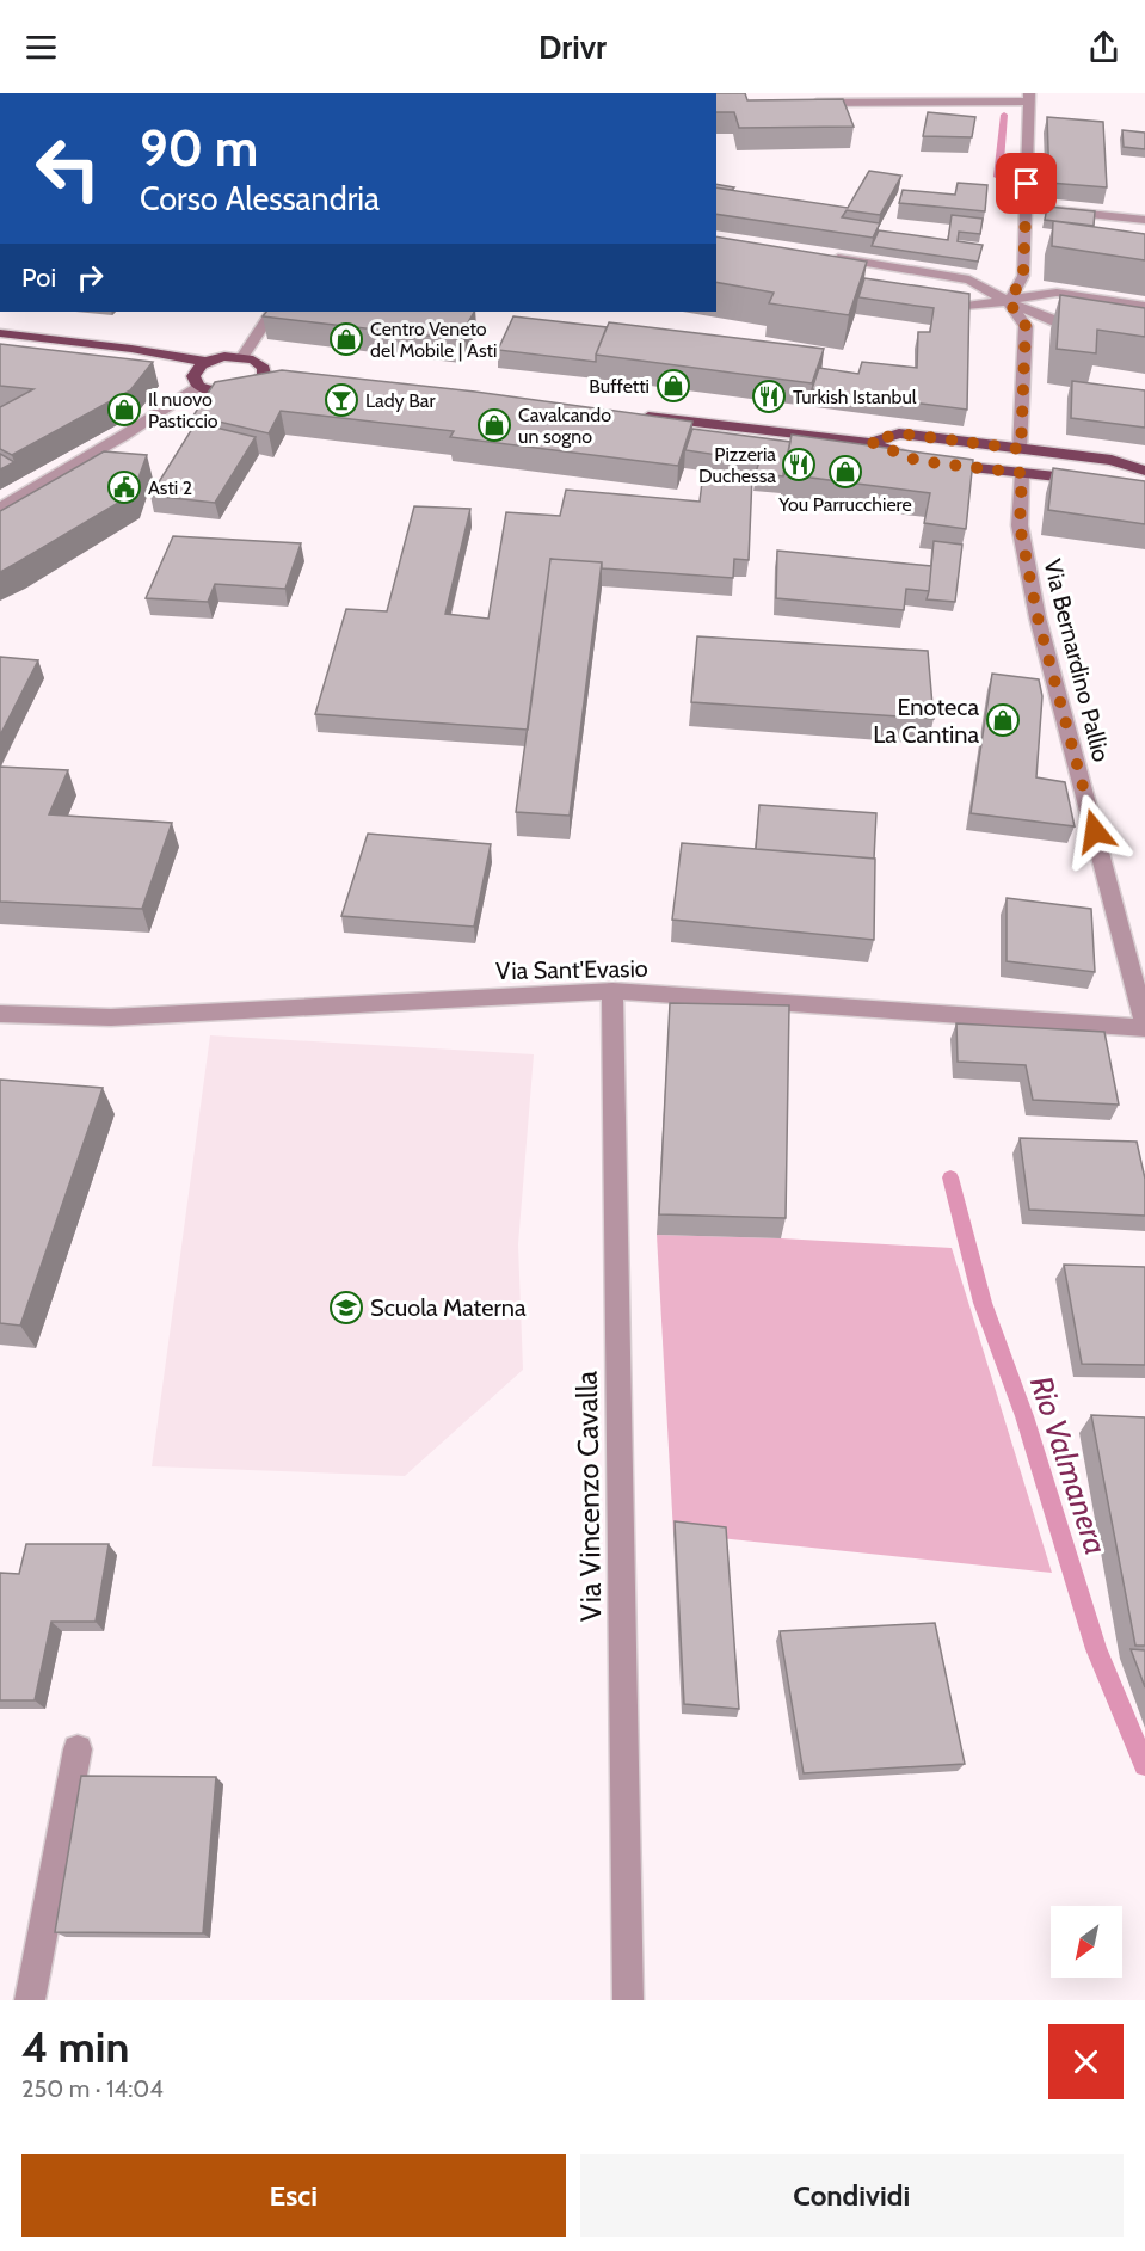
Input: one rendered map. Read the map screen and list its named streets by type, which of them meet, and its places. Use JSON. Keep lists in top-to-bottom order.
{
  "streets": {
    "street": ["Via Bernardino Pallio", "Via Sant'Evasio", "Via Vincenzo Cavalla"]
  },
  "crossings": [
    ["Via Bernardino Pallio", "Via Sant'Evasio"],
    ["Via Sant'Evasio", "Via Vincenzo Cavalla"]
  ],
  "water": ["Rio Valmanera"],
  "places": {
    "shop": [
      "Centro Veneto del Mobile | Asti",
      "Buffetti",
      "Il nuovo Pasticcio",
      "Cavalcando un sogno",
      "You Parrucchiere",
      "Enoteca La Cantina"
    ],
    "restaurant": ["Turkish Istanbul", "Pizzeria Duchessa"],
    "bar": ["Lady Bar"],
    "public building": ["Asti 2"],
    "school or university": ["Scuola Materna"]
  },
  "north": "bottom left",
  "page": {
    "header": "Drivr",
    "turn": ["90 m", "Corso Alessandria"],
    "then": "Poi",
    "heading": ["4 min", "250 m · 14:04"],
    "buttons": ["Esci", "Condividi"]
  }
}
